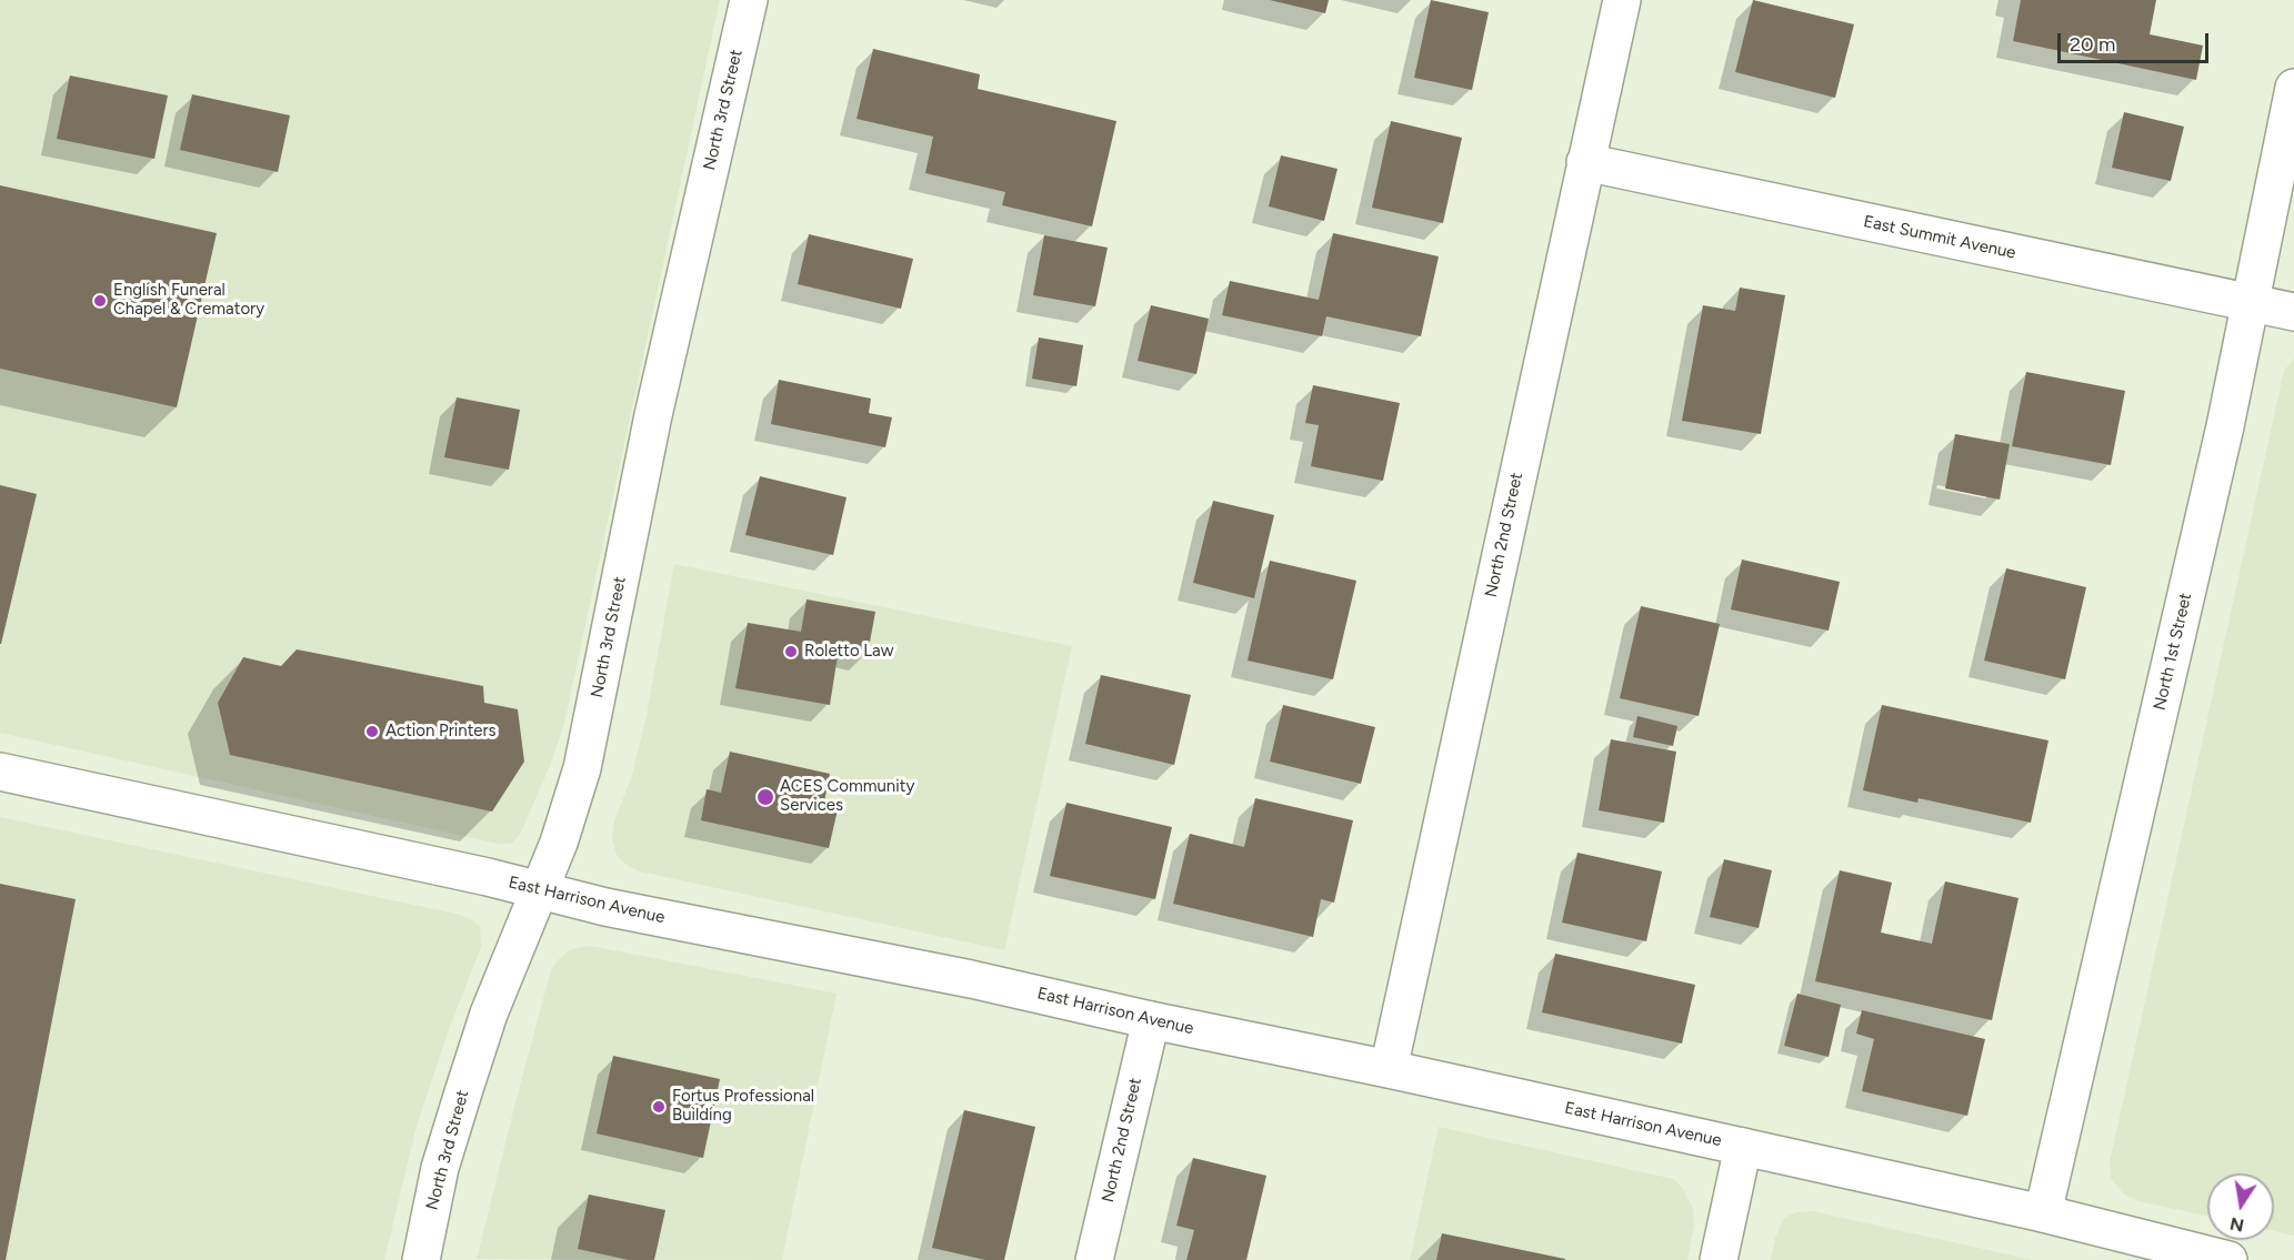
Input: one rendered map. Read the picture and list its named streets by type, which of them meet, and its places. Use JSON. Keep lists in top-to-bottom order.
{
  "streets": {
    "main road": [
      "North 3rd Street",
      "East Summit Avenue",
      "North 2nd Street",
      "North 1st Street",
      "East Harrison Avenue"
    ]
  },
  "crossings": [
    ["North 3rd Street", "East Harrison Avenue"],
    ["East Summit Avenue", "North 2nd Street"],
    ["East Summit Avenue", "North 1st Street"],
    ["North 2nd Street", "East Harrison Avenue"],
    ["North 1st Street", "East Harrison Avenue"]
  ],
  "places": [
    "English Funeral Chapel & Crematory",
    "Roletto Law",
    "Action Printers",
    "ACES Community Services",
    "Fortus Professional Building"
  ],
  "scale_bar": "20 m",
  "north": "bottom"
}
